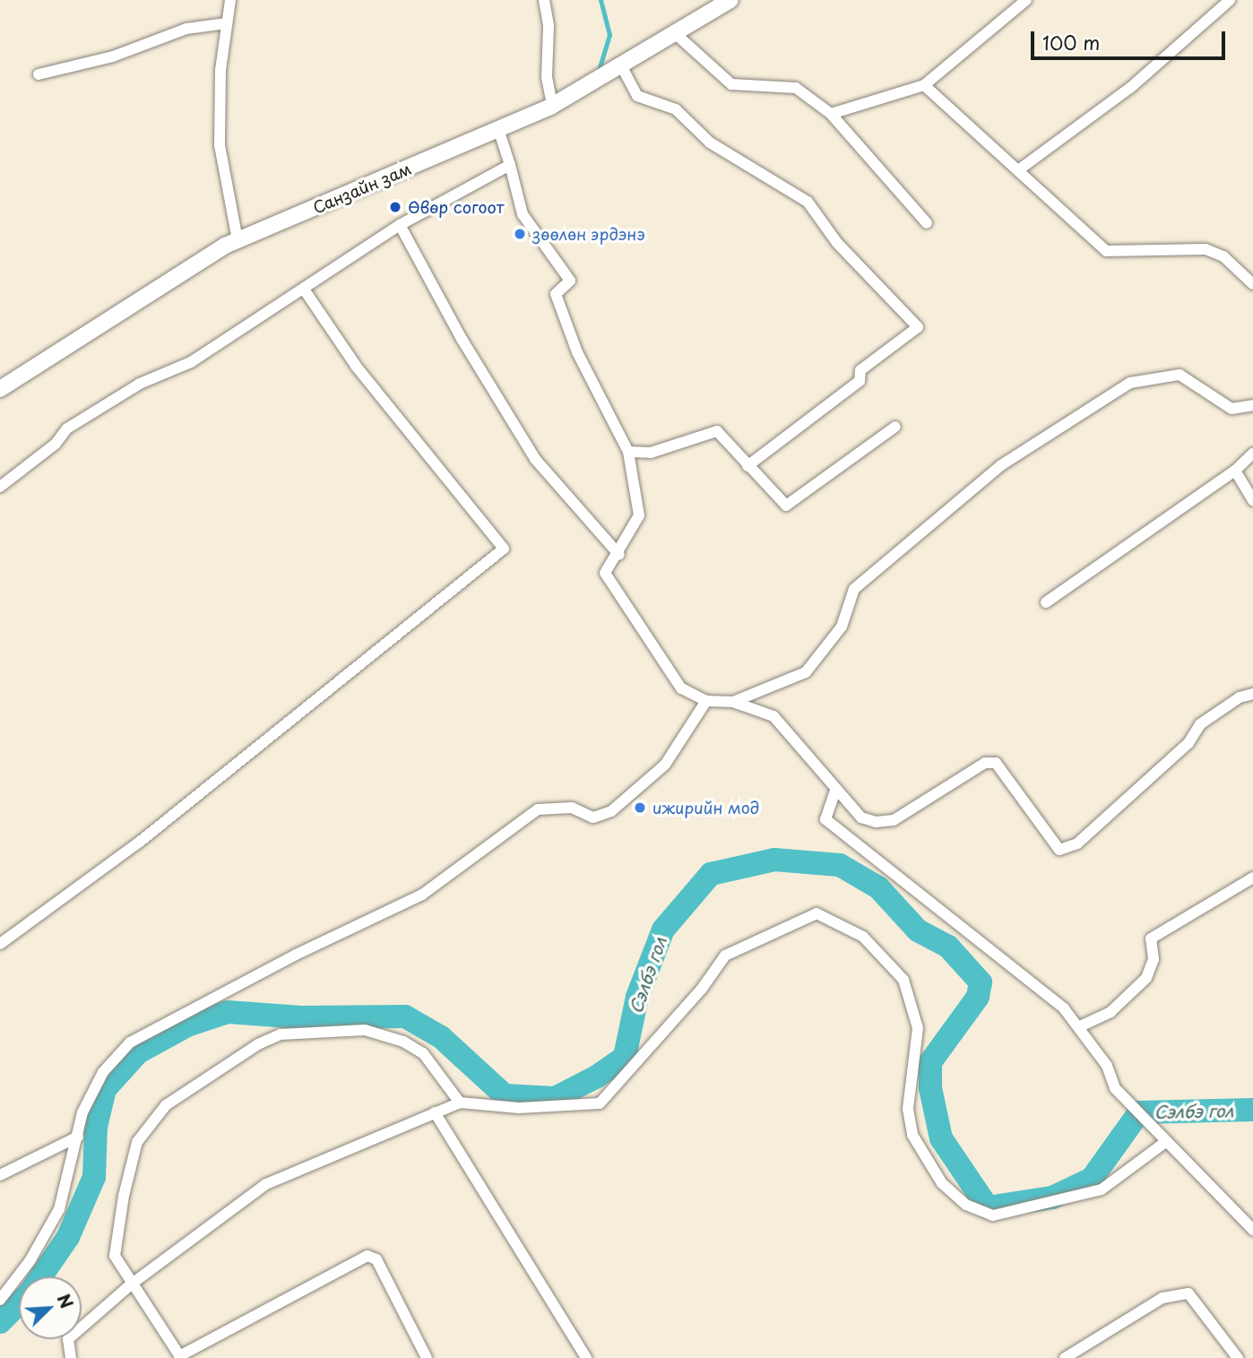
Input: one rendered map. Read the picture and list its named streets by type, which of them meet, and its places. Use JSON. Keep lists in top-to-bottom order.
{
  "streets": {
    "main road": ["Санзайн зам"]
  },
  "water": ["Сэлбэ гол"],
  "places": ["Өвөр согоот", "зөөлөн эрдэнэ", "ижирийн мод"],
  "scale_bar": "100 m",
  "north": "top right"
}
